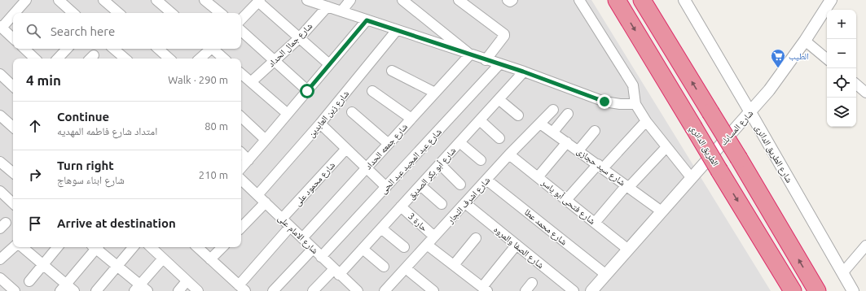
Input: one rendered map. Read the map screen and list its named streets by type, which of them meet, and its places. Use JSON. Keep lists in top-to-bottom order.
{
  "streets": {
    "highway": ["الطريق الدائري"],
    "street": [
      "شارع جمال الحداد",
      "شارع زين العابدين",
      "شارع المسابك",
      "شارع جمعه الحداد",
      "شارع الطريق الدائرى",
      "شارع عبد المجيد عبد الحى",
      "شارع سيد حجازى",
      "شارع أبو بكر الصديق",
      "شارع محمود على",
      "شارع اشرف النجار",
      "شارع فتحى أبو ياسر",
      "حارة 3",
      "شارع محمد عطا",
      "شارع الامام على",
      "شارع الصفا والمروه"
    ]
  },
  "crossings": [
    ["شارع زين العابدين", "شارع الامام على"],
    ["شارع المسابك", "شارع الطريق الدائرى"],
    ["شارع المسابك", "شارع سيد حجازى"],
    ["شارع المسابك", "شارع فتحى أبو ياسر"],
    ["شارع المسابك", "شارع محمد عطا"],
    ["شارع جمعه الحداد", "شارع الامام على"],
    ["شارع عبد المجيد عبد الحى", "شارع الامام على"],
    ["شارع سيد حجازى", "شارع اشرف النجار"],
    ["شارع أبو بكر الصديق", "حارة 3"],
    ["شارع أبو بكر الصديق", "شارع الامام على"],
    ["شارع محمود على", "شارع الامام على"],
    ["شارع اشرف النجار", "شارع فتحى أبو ياسر"],
    ["شارع اشرف النجار", "حارة 3"],
    ["شارع اشرف النجار", "شارع محمد عطا"],
    ["شارع اشرف النجار", "شارع الصفا والمروه"]
  ],
  "places": {
    "supermarket": ["الطيب"]
  },
  "page": {
    "map_buttons": ["+", "−"],
    "search": "Search here",
    "heading": ["4 min", "Walk · 290 m"],
    "list": [
      ["Continue", "امتداد شارع فاطمه المهديه", "80 m"],
      ["Turn right", "شارع ابناء سوهاج", "210 m"],
      "Arrive at destination"
    ]
  }
}
